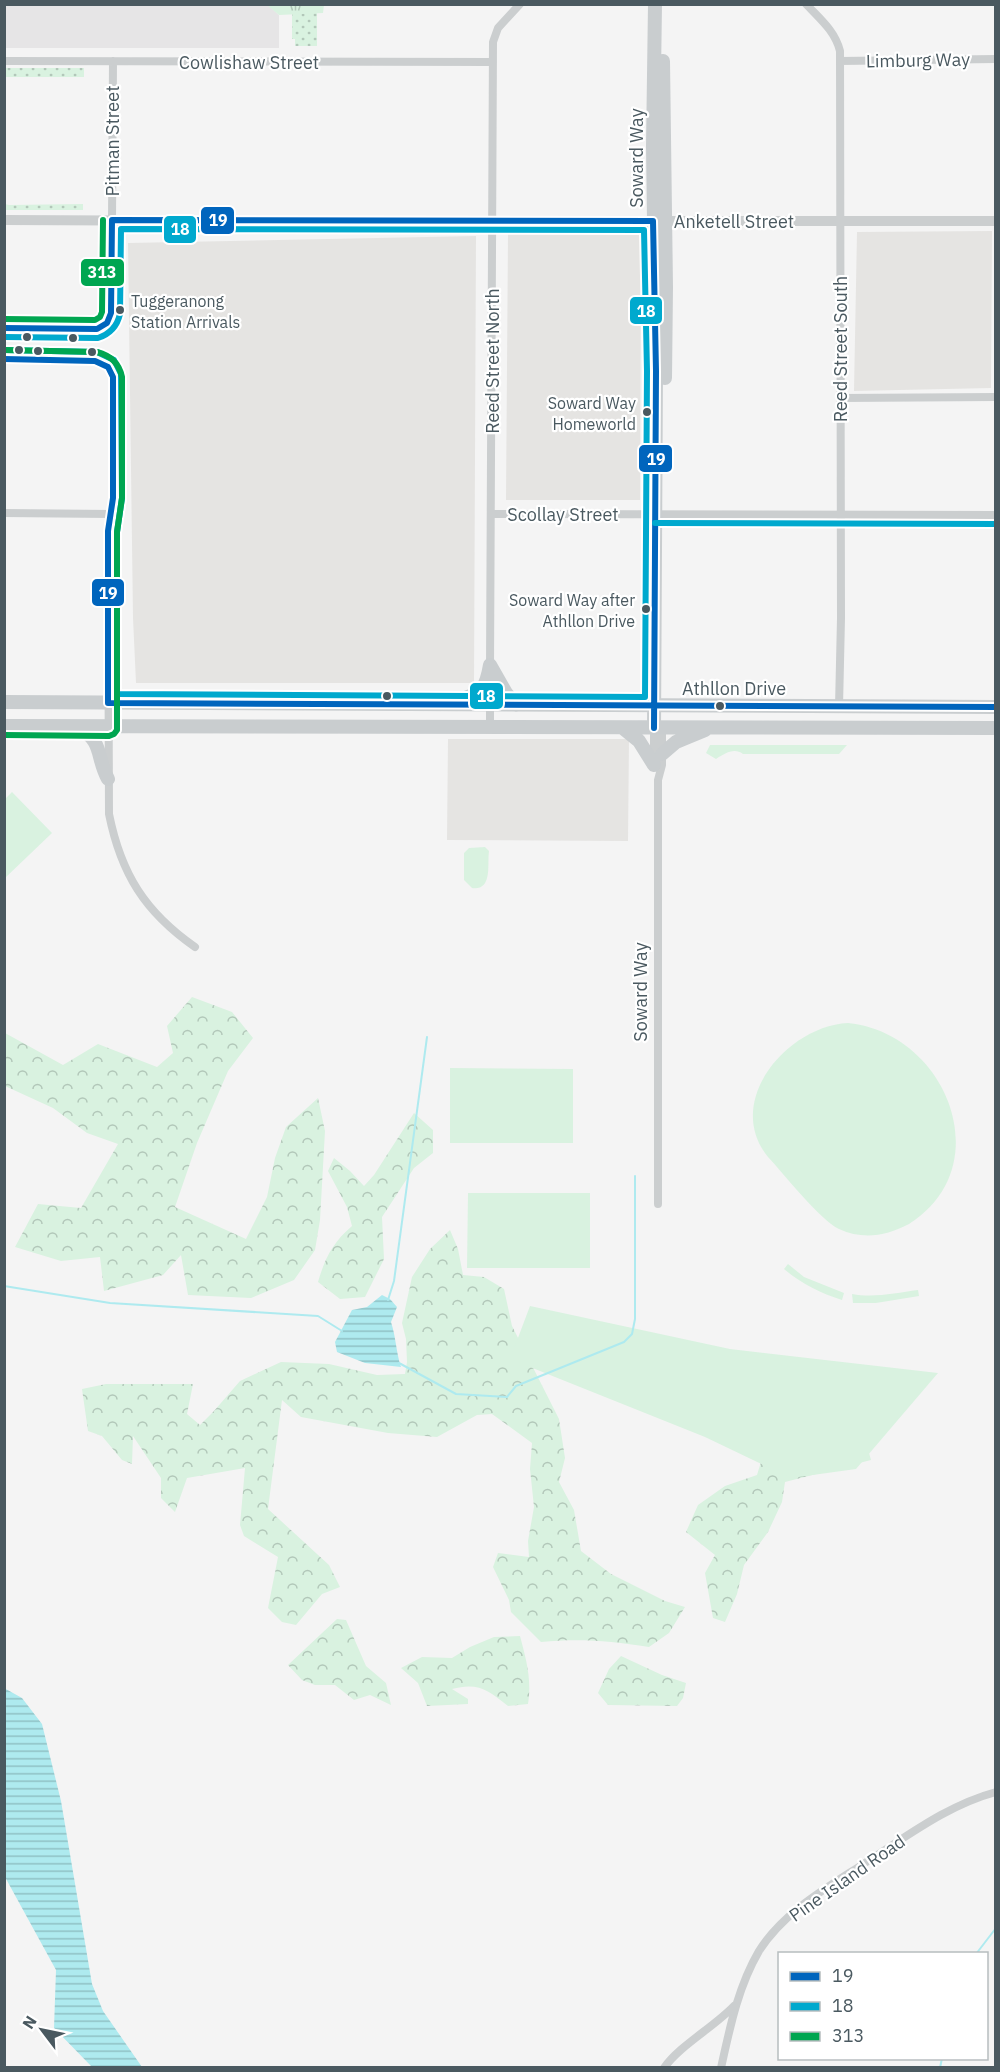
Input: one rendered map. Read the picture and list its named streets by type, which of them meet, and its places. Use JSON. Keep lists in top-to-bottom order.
{
  "streets": {
    "main road": ["Soward Way", "Athllon Drive"],
    "street": [
      "Limburg Way",
      "Cowlishaw Street",
      "Pitman Street",
      "Anketell Street",
      "Reed Street South",
      "Reed Street North",
      "Scollay Street",
      "Pine Island Road"
    ]
  },
  "crossings": [
    ["Limburg Way", "Reed Street South"],
    ["Cowlishaw Street", "Pitman Street"],
    ["Cowlishaw Street", "Reed Street North"],
    ["Pitman Street", "Anketell Street"],
    ["Soward Way", "Anketell Street"],
    ["Soward Way", "Scollay Street"],
    ["Soward Way", "Athllon Drive"],
    ["Anketell Street", "Reed Street South"],
    ["Anketell Street", "Reed Street North"],
    ["Reed Street South", "Scollay Street"],
    ["Reed Street South", "Athllon Drive"],
    ["Reed Street North", "Scollay Street"],
    ["Reed Street North", "Athllon Drive"]
  ],
  "places": ["Tuggeranong Station Arrivals", "Soward Way Homeworld", "Soward Way after Athllon Drive"],
  "lines": ["transit line 19", "transit line 313", "transit line 18"],
  "legend": ["19", "18", "313"],
  "north": "top left"
}
